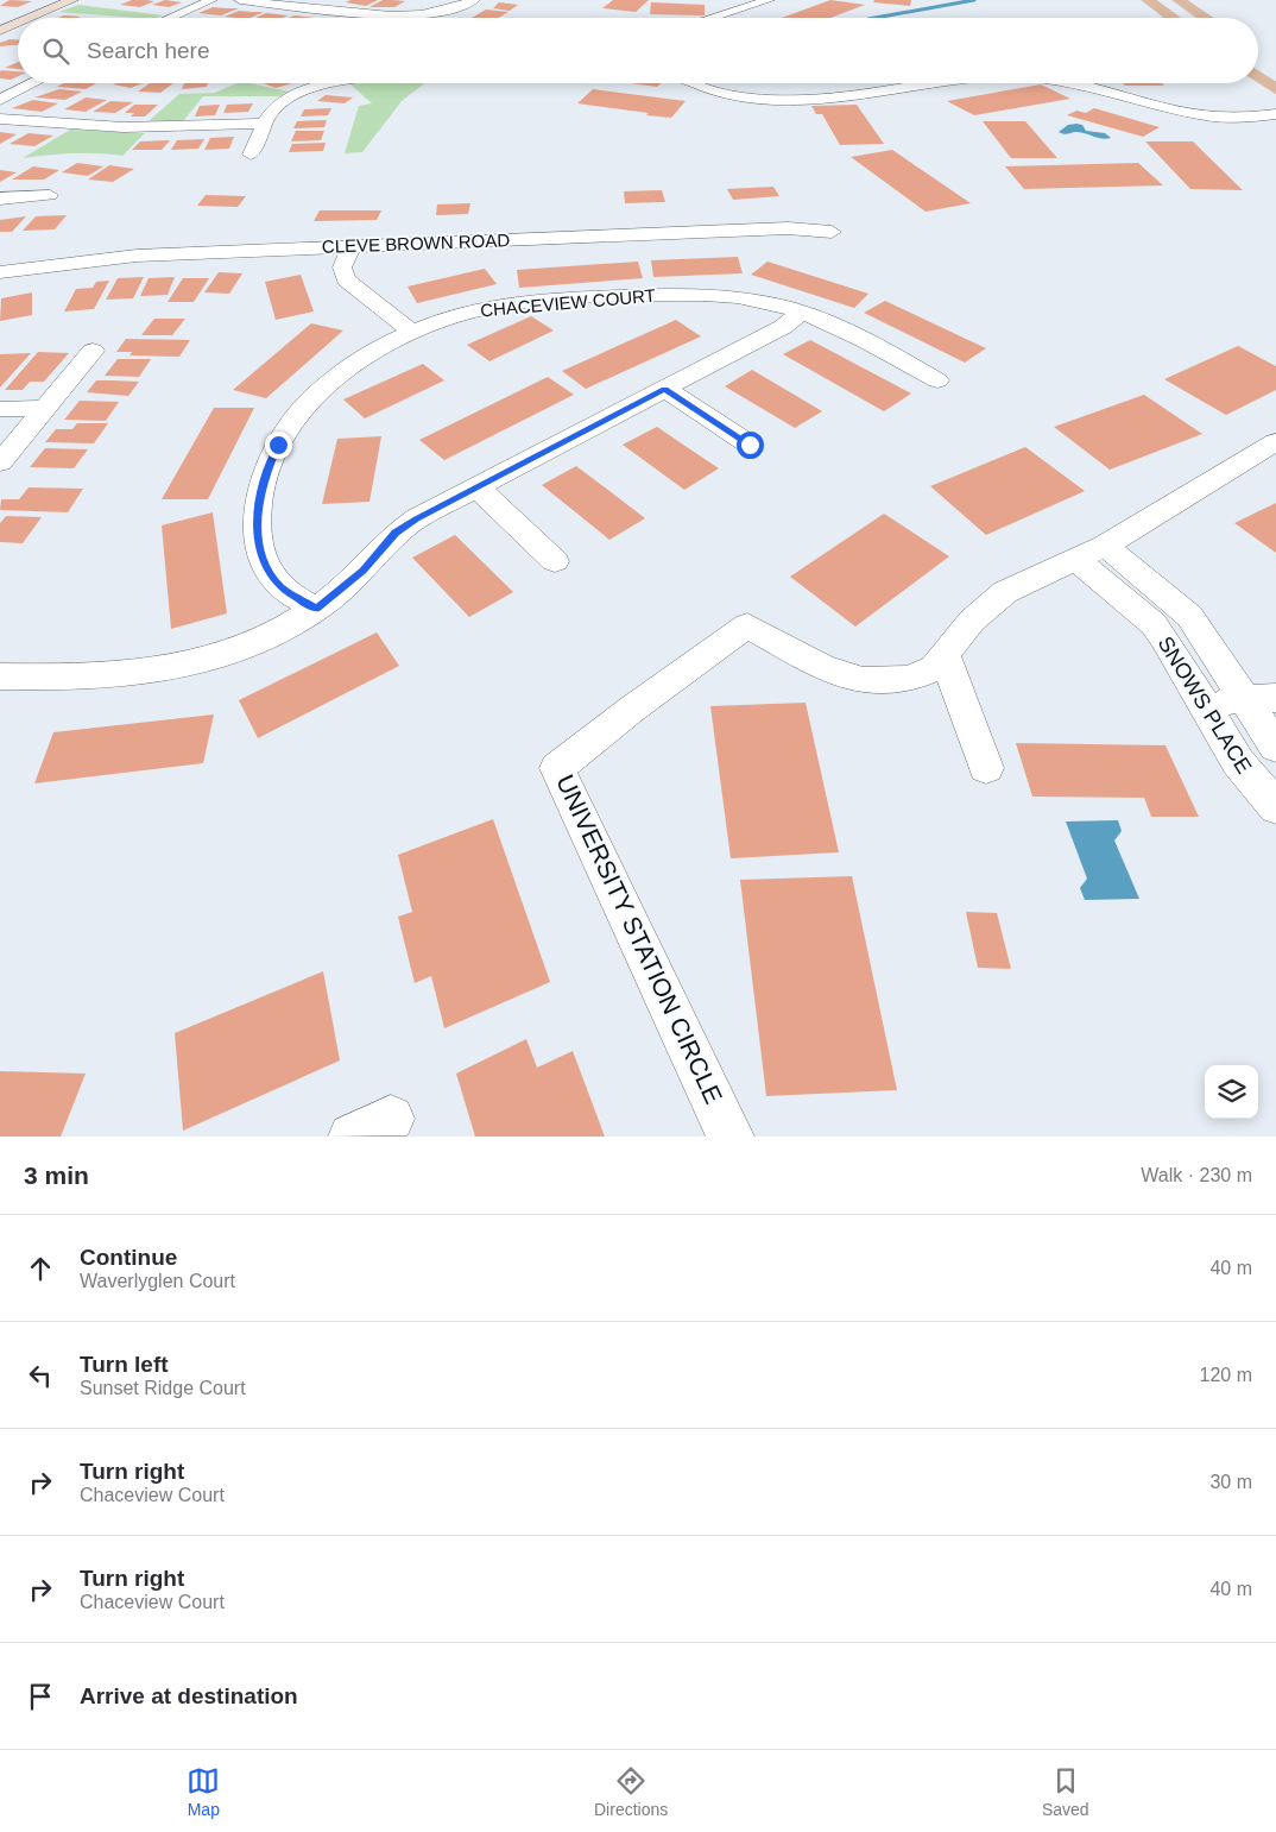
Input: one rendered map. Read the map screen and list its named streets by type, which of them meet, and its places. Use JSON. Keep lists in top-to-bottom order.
{
  "streets": {
    "street": [
      "CLEVE BROWN ROAD",
      "CHACEVIEW COURT",
      "SNOWS PLACE",
      "UNIVERSITY STATION CIRCLE"
    ]
  },
  "crossings": [
    ["SNOWS PLACE", "UNIVERSITY STATION CIRCLE"]
  ],
  "page": {
    "search": "Search here",
    "heading": ["3 min", "Walk · 230 m"],
    "list": [
      ["Continue", "Waverlyglen Court", "40 m"],
      ["Turn left", "Sunset Ridge Court", "120 m"],
      ["Turn right", "Chaceview Court", "30 m"],
      ["Turn right", "Chaceview Court", "40 m"],
      "Arrive at destination"
    ],
    "nav": ["Map", "Directions", "Saved"]
  }
}
